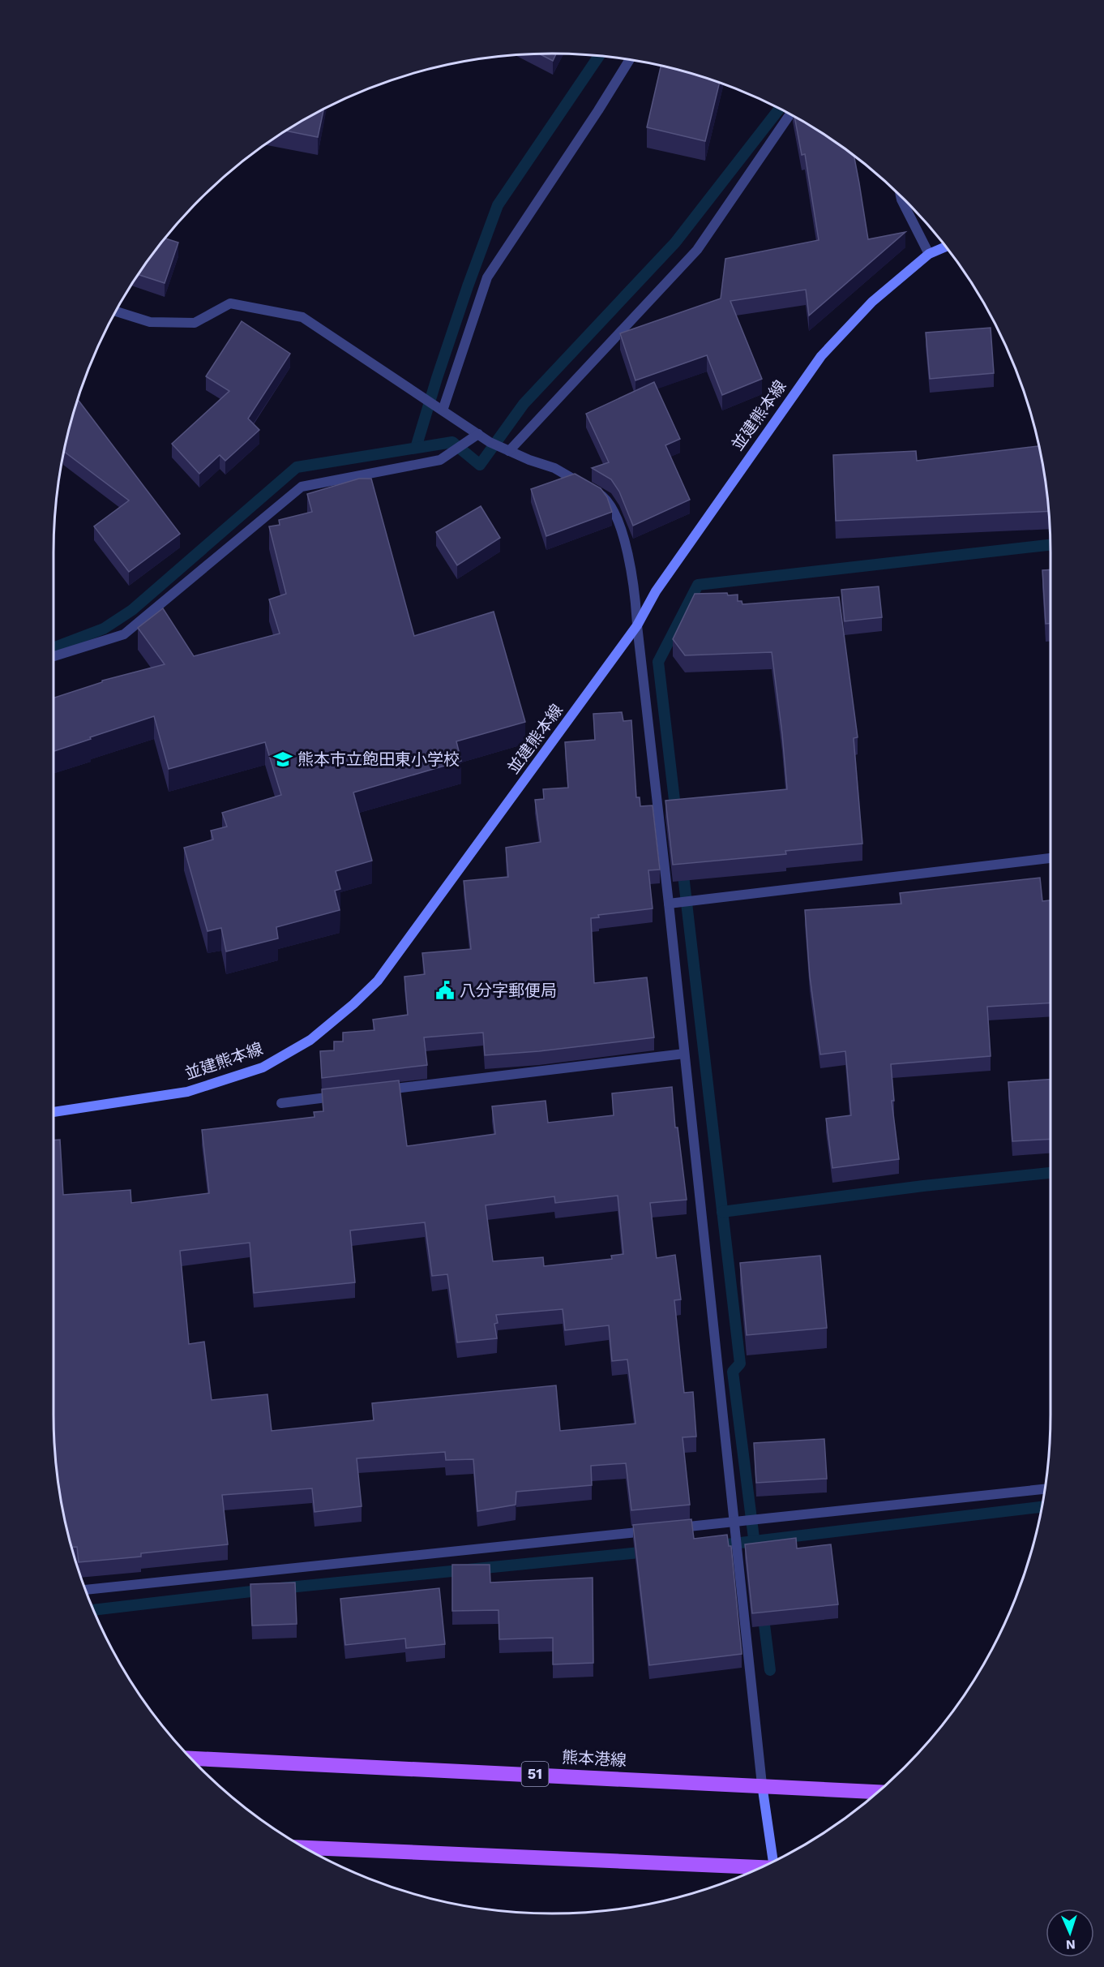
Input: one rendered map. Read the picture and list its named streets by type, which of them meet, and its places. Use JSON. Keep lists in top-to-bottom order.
{
  "streets": {
    "main road": ["並建熊本線", "熊本港線", "51"]
  },
  "places": {
    "school or university": ["熊本市立飽田東小学校"],
    "public building": ["八分字郵便局"]
  },
  "north": "bottom"
}
